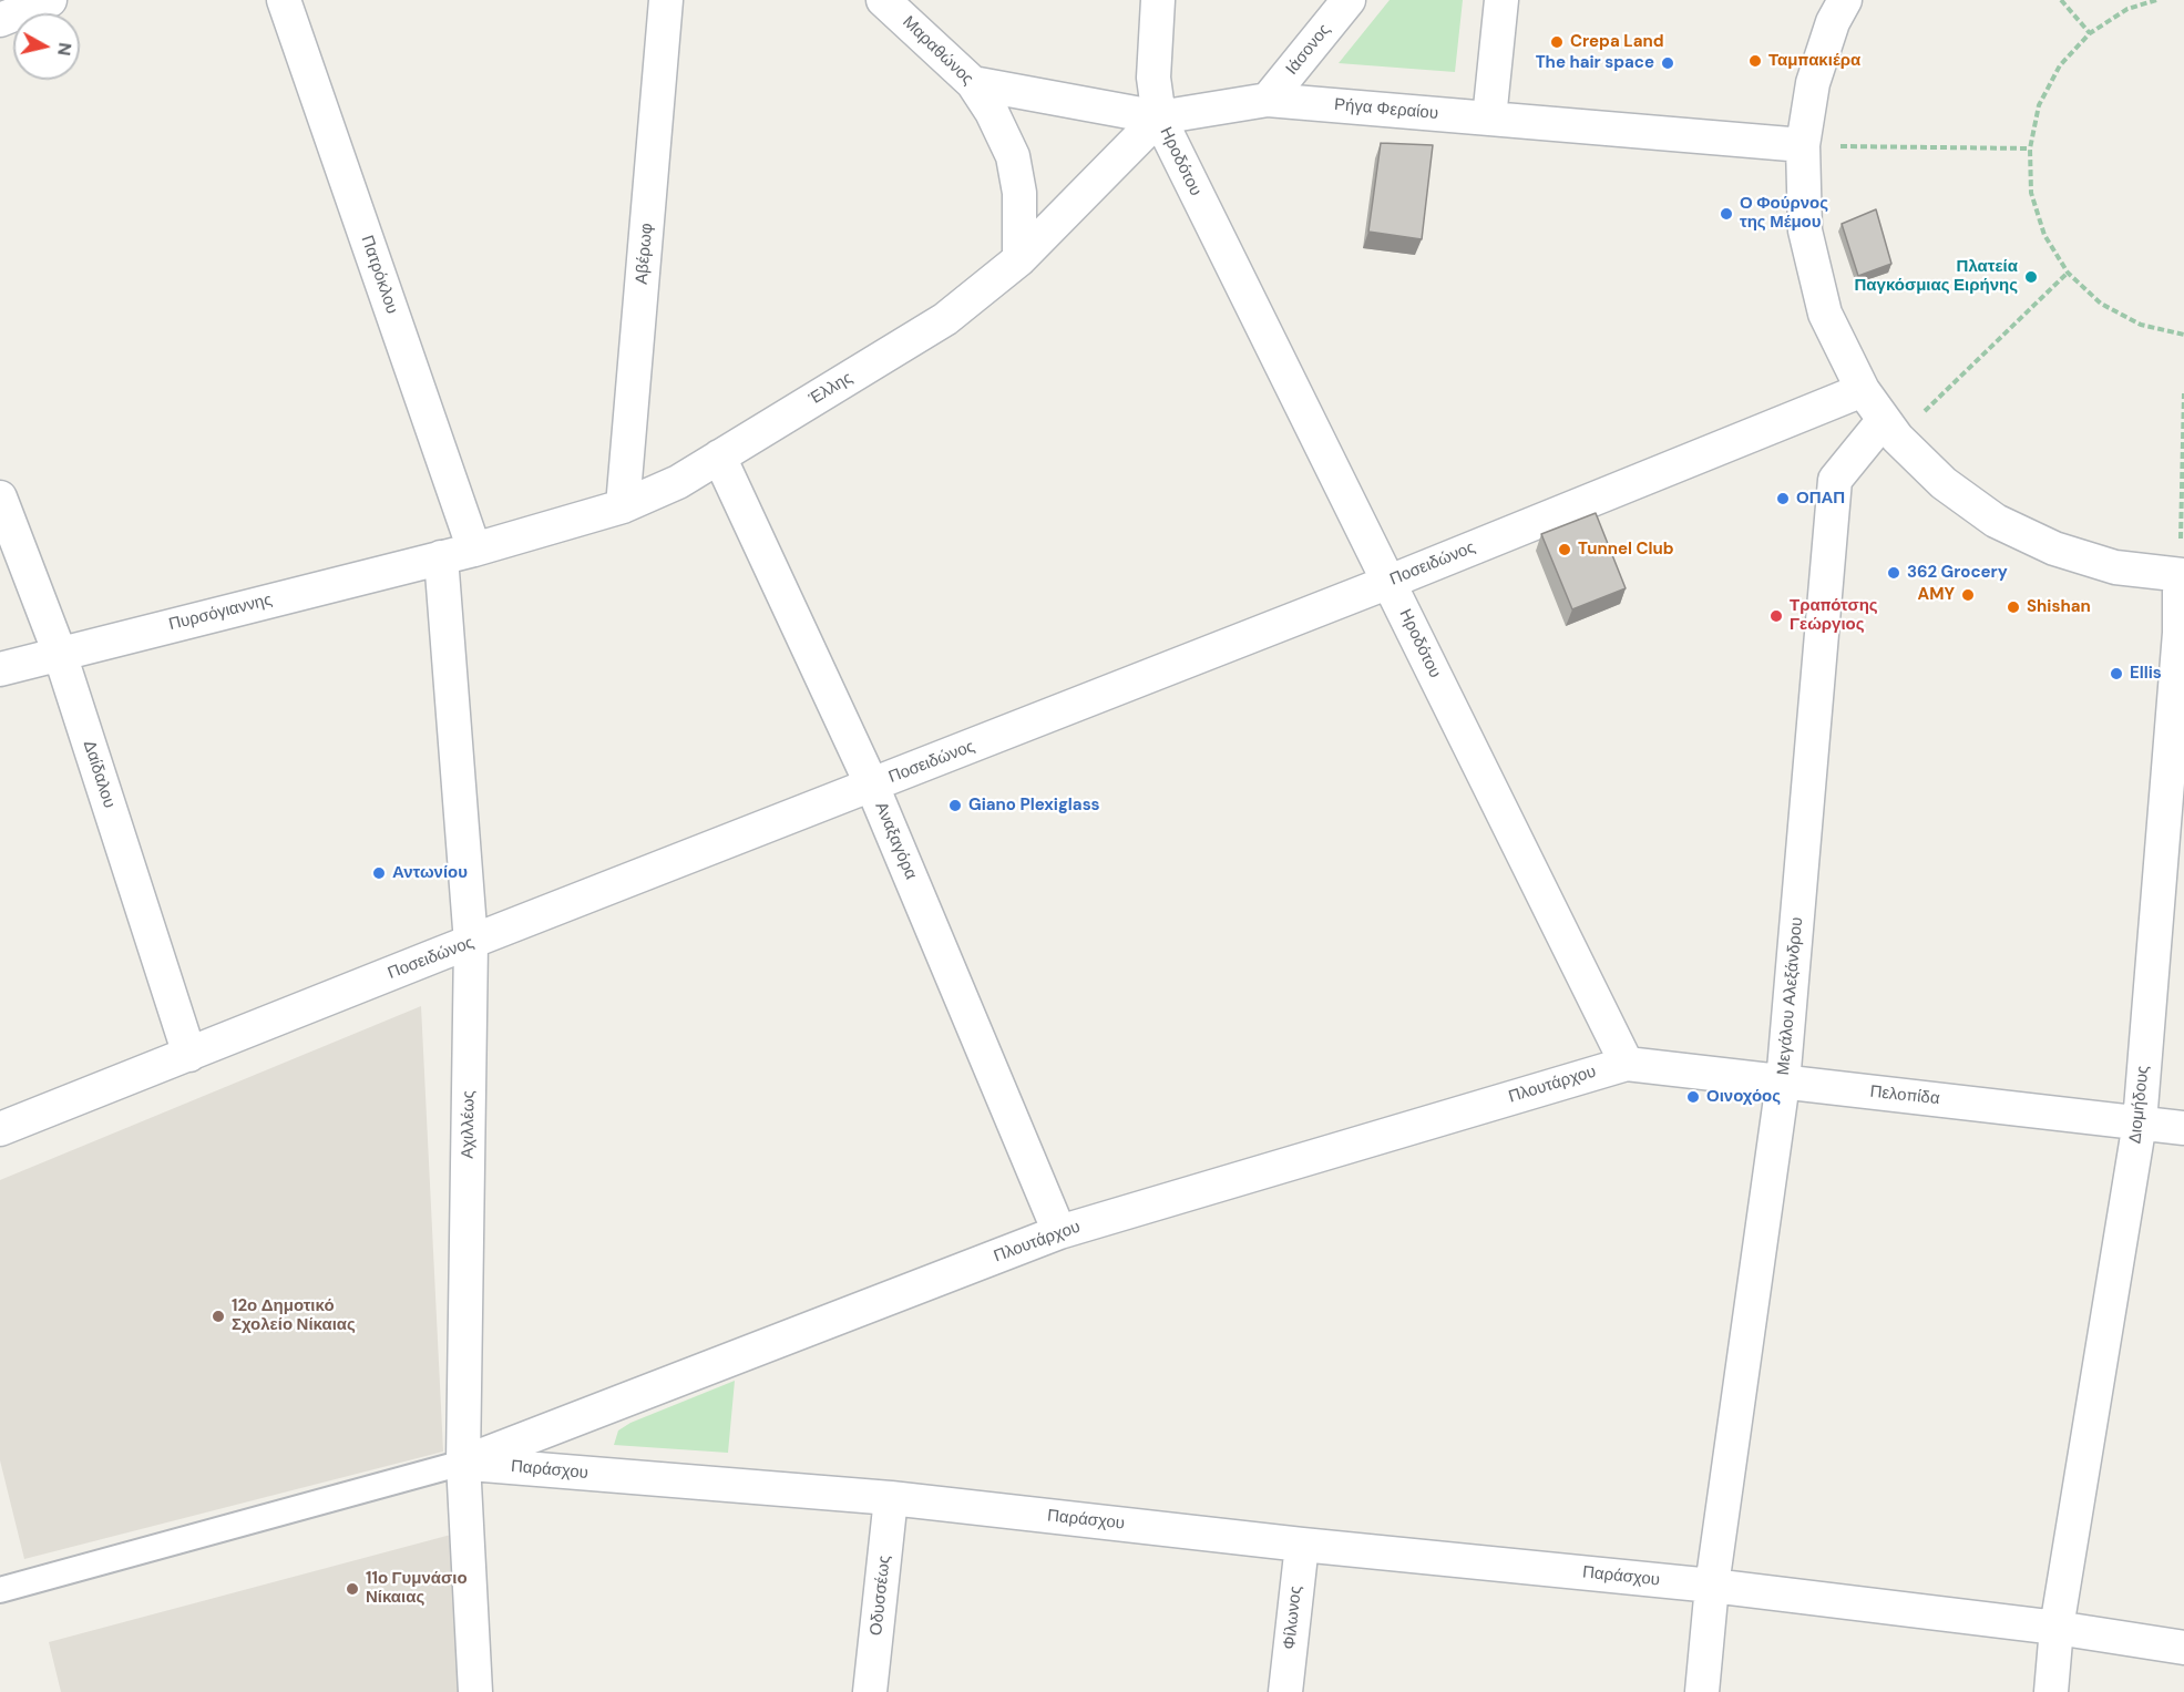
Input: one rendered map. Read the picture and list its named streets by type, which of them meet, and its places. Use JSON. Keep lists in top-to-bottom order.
{
  "streets": {
    "street": [
      "Ιάσονος",
      "Μαραθώνος",
      "Ρήγα Φεραίου",
      "Ηροδότου",
      "Αβέρωφ",
      "Πατρόκλου",
      "Έλλης",
      "Ποσειδώνος",
      "Πυρσόγιαννης",
      "Δαίδαλου",
      "Αναξαγόρα",
      "Μεγάλου Αλεξάνδρου",
      "Πλουτάρχου",
      "Πελοπίδα",
      "Διομήδους",
      "Αχιλλέως",
      "Παράσχου",
      "Οδυσσέως",
      "Φίλωνος"
    ]
  },
  "crossings": [
    ["Ιάσονος", "Ρήγα Φεραίου"],
    ["Μαραθώνος", "Ρήγα Φεραίου"],
    ["Μαραθώνος", "Έλλης"],
    ["Ρήγα Φεραίου", "Ηροδότου"],
    ["Ρήγα Φεραίου", "Έλλης"],
    ["Ηροδότου", "Έλλης"],
    ["Ηροδότου", "Ποσειδώνος"],
    ["Ηροδότου", "Πλουτάρχου"],
    ["Ηροδότου", "Πελοπίδα"],
    ["Αβέρωφ", "Έλλης"],
    ["Πατρόκλου", "Έλλης"],
    ["Έλλης", "Πυρσόγιαννης"],
    ["Έλλης", "Αναξαγόρα"],
    ["Έλλης", "Αχιλλέως"],
    ["Ποσειδώνος", "Δαίδαλου"],
    ["Ποσειδώνος", "Αναξαγόρα"],
    ["Ποσειδώνος", "Αχιλλέως"],
    ["Πυρσόγιαννης", "Δαίδαλου"],
    ["Πυρσόγιαννης", "Αχιλλέως"],
    ["Αναξαγόρα", "Πλουτάρχου"],
    ["Μεγάλου Αλεξάνδρου", "Πελοπίδα"],
    ["Μεγάλου Αλεξάνδρου", "Παράσχου"],
    ["Πλουτάρχου", "Πελοπίδα"],
    ["Πλουτάρχου", "Αχιλλέως"],
    ["Πλουτάρχου", "Παράσχου"],
    ["Πελοπίδα", "Διομήδους"],
    ["Διομήδους", "Παράσχου"],
    ["Αχιλλέως", "Παράσχου"],
    ["Παράσχου", "Οδυσσέως"],
    ["Παράσχου", "Φίλωνος"]
  ],
  "places": [
    "Crepa Land",
    "Ταμπακιέρα",
    "The hair space",
    "Ο Φούρνος της Μέμου",
    "Πλατεία Παγκόσμιας Ειρήνης",
    "ΟΠΑΠ",
    "Tunnel Club",
    "362 Grocery",
    "AMY",
    "Shishan",
    "Τραπότσης Γεώργιος",
    "Ellis",
    "Giano Plexiglass",
    "Αντωνίου",
    "Οινοχόος",
    "12ο Δημοτικό Σχολείο Νίκαιας",
    "11ο Γυμνάσιο Νίκαιας"
  ],
  "north": "right"
}
